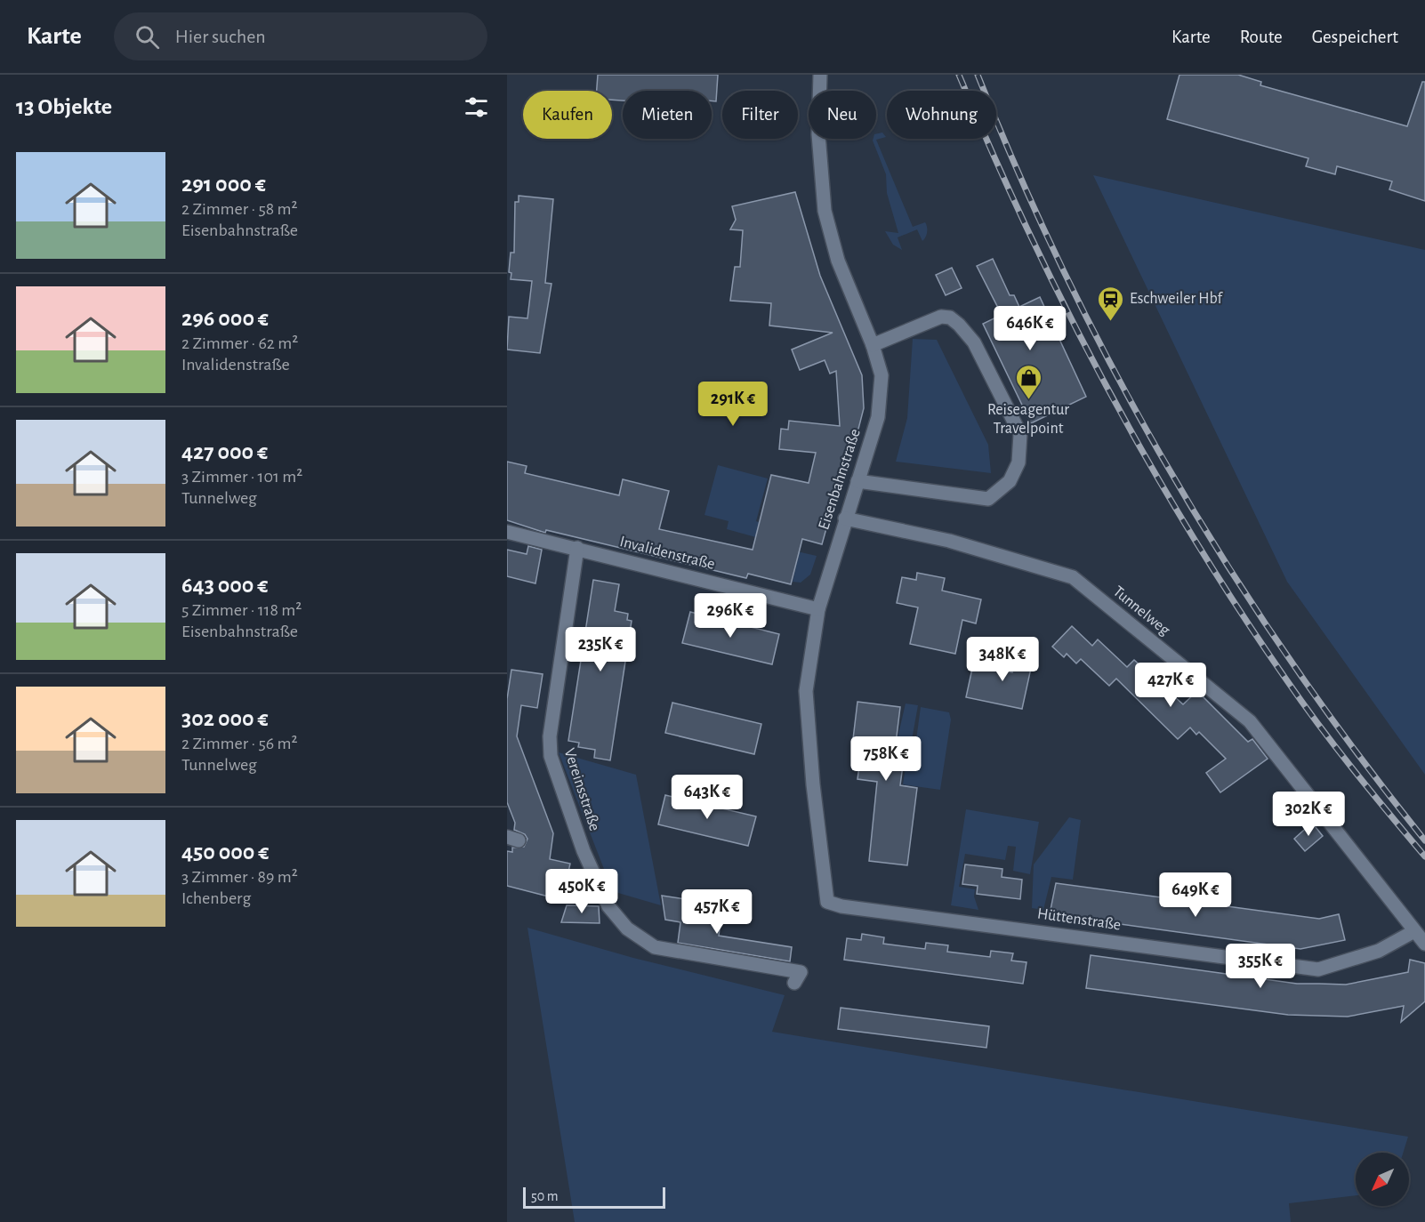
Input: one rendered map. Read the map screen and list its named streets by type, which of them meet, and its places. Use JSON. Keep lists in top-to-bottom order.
{
  "streets": {
    "street": [
      "Eisenbahnstraße",
      "Invalidenstraße",
      "Tunnelweg",
      "Vereinsstraße",
      "Hüttenstraße"
    ]
  },
  "crossings": [
    ["Eisenbahnstraße", "Invalidenstraße"],
    ["Eisenbahnstraße", "Tunnelweg"],
    ["Eisenbahnstraße", "Hüttenstraße"],
    ["Invalidenstraße", "Vereinsstraße"],
    ["Tunnelweg", "Hüttenstraße"]
  ],
  "places": {
    "station": ["Eschweiler Hbf"],
    "shop": ["Reiseagentur Travelpoint"]
  },
  "scale_bar": "50 m",
  "north": "bottom left",
  "page": {
    "header": "Karte",
    "search": "Hier suchen",
    "nav": ["Karte", "Route", "Gespeichert"],
    "heading": "13 Objekte",
    "chip": [
      "Kaufen",
      "Mieten",
      "Filter",
      "Neu",
      "Wohnung"
    ],
    "list": [
      {
        "name": "291 000 €",
        "note": "2 Zimmer · 58 m² · Eisenbahnstraße"
      },
      {
        "name": "296 000 €",
        "note": "2 Zimmer · 62 m² · Invalidenstraße"
      },
      {
        "name": "427 000 €",
        "note": "3 Zimmer · 101 m² · Tunnelweg"
      },
      {
        "name": "643 000 €",
        "note": "5 Zimmer · 118 m² · Eisenbahnstraße"
      },
      {
        "name": "302 000 €",
        "note": "2 Zimmer · 56 m² · Tunnelweg"
      },
      {
        "name": "450 000 €",
        "note": "3 Zimmer · 89 m² · Ichenberg"
      }
    ],
    "price": [
      "646K €",
      "291K €",
      "296K €",
      "235K €",
      "348K €",
      "427K €",
      "758K €",
      "643K €",
      "302K €",
      "450K €",
      "649K €",
      "457K €",
      "355K €"
    ],
    "scale": "50 m"
  }
}
